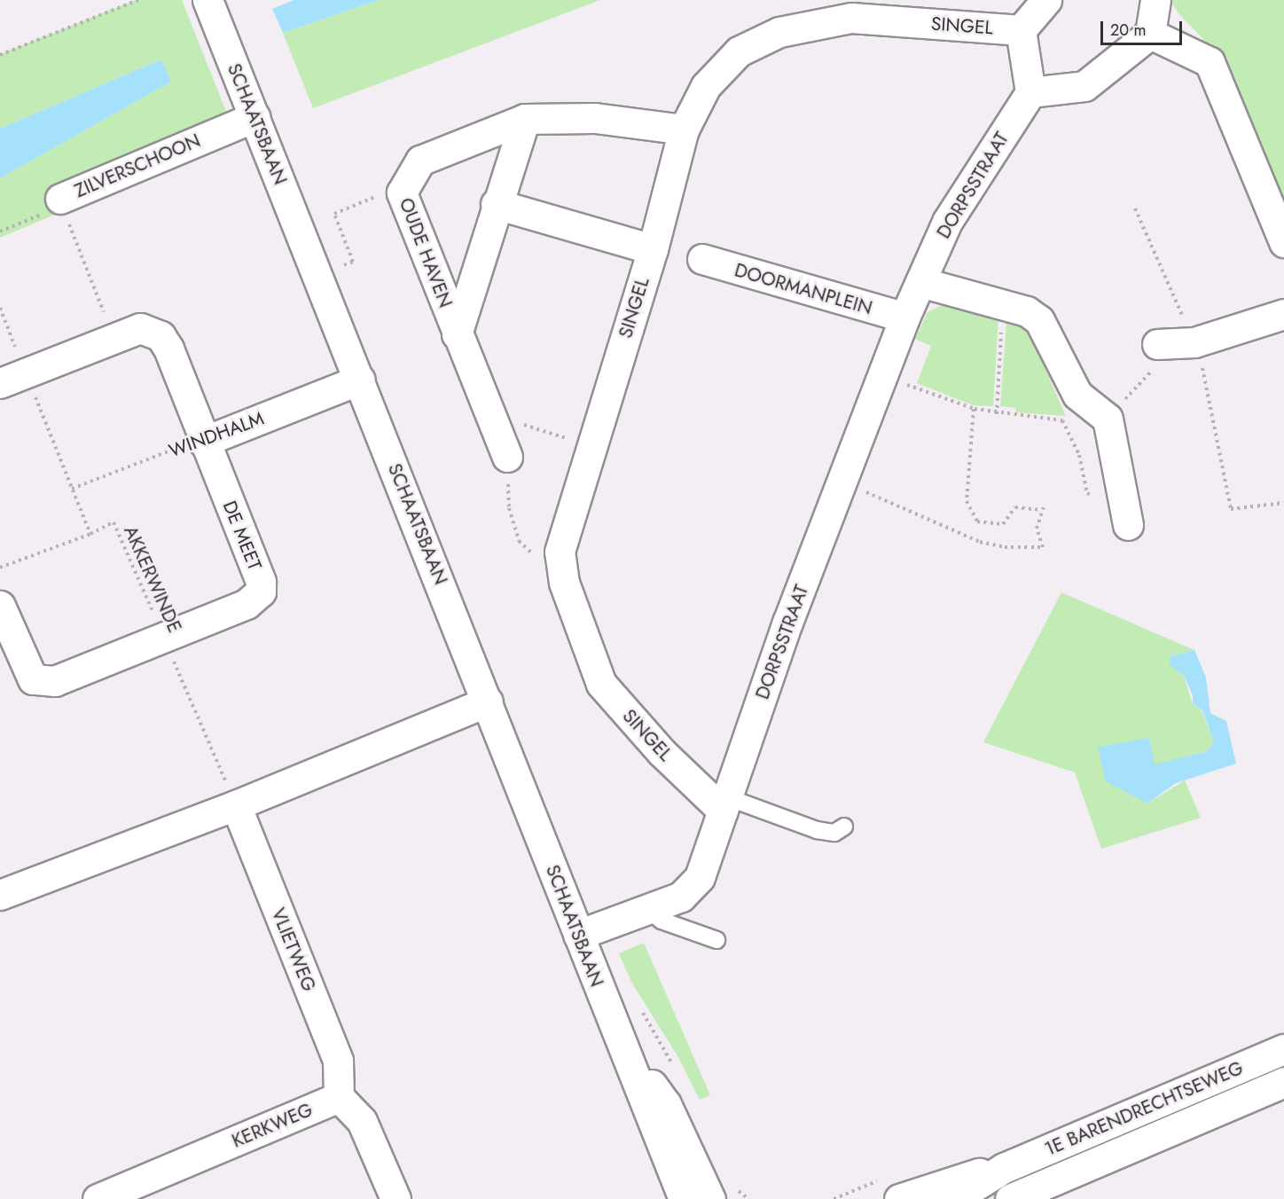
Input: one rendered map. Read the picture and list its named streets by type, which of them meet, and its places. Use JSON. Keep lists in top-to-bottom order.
{
  "streets": {
    "street": [
      "SINGEL",
      "SCHAATSBAAN",
      "ZILVERSCHOON",
      "DORPSSTRAAT",
      "OUDE HAVEN",
      "DOORMANPLEIN",
      "WINDHALM",
      "DE MEET",
      "VLIETWEG",
      "1E BARENDRECHTSEWEG",
      "KERKWEG"
    ],
    "path": ["AKKERWINDE"]
  },
  "crossings": [
    ["SINGEL", "DORPSSTRAAT"],
    ["SINGEL", "OUDE HAVEN"],
    ["SCHAATSBAAN", "ZILVERSCHOON"],
    ["SCHAATSBAAN", "DORPSSTRAAT"],
    ["SCHAATSBAAN", "WINDHALM"],
    ["DORPSSTRAAT", "DOORMANPLEIN"],
    ["WINDHALM", "DE MEET"],
    ["DE MEET", "AKKERWINDE"],
    ["AKKERWINDE", "VLIETWEG"],
    ["VLIETWEG", "KERKWEG"]
  ],
  "scale_bar": "20 m"
}
